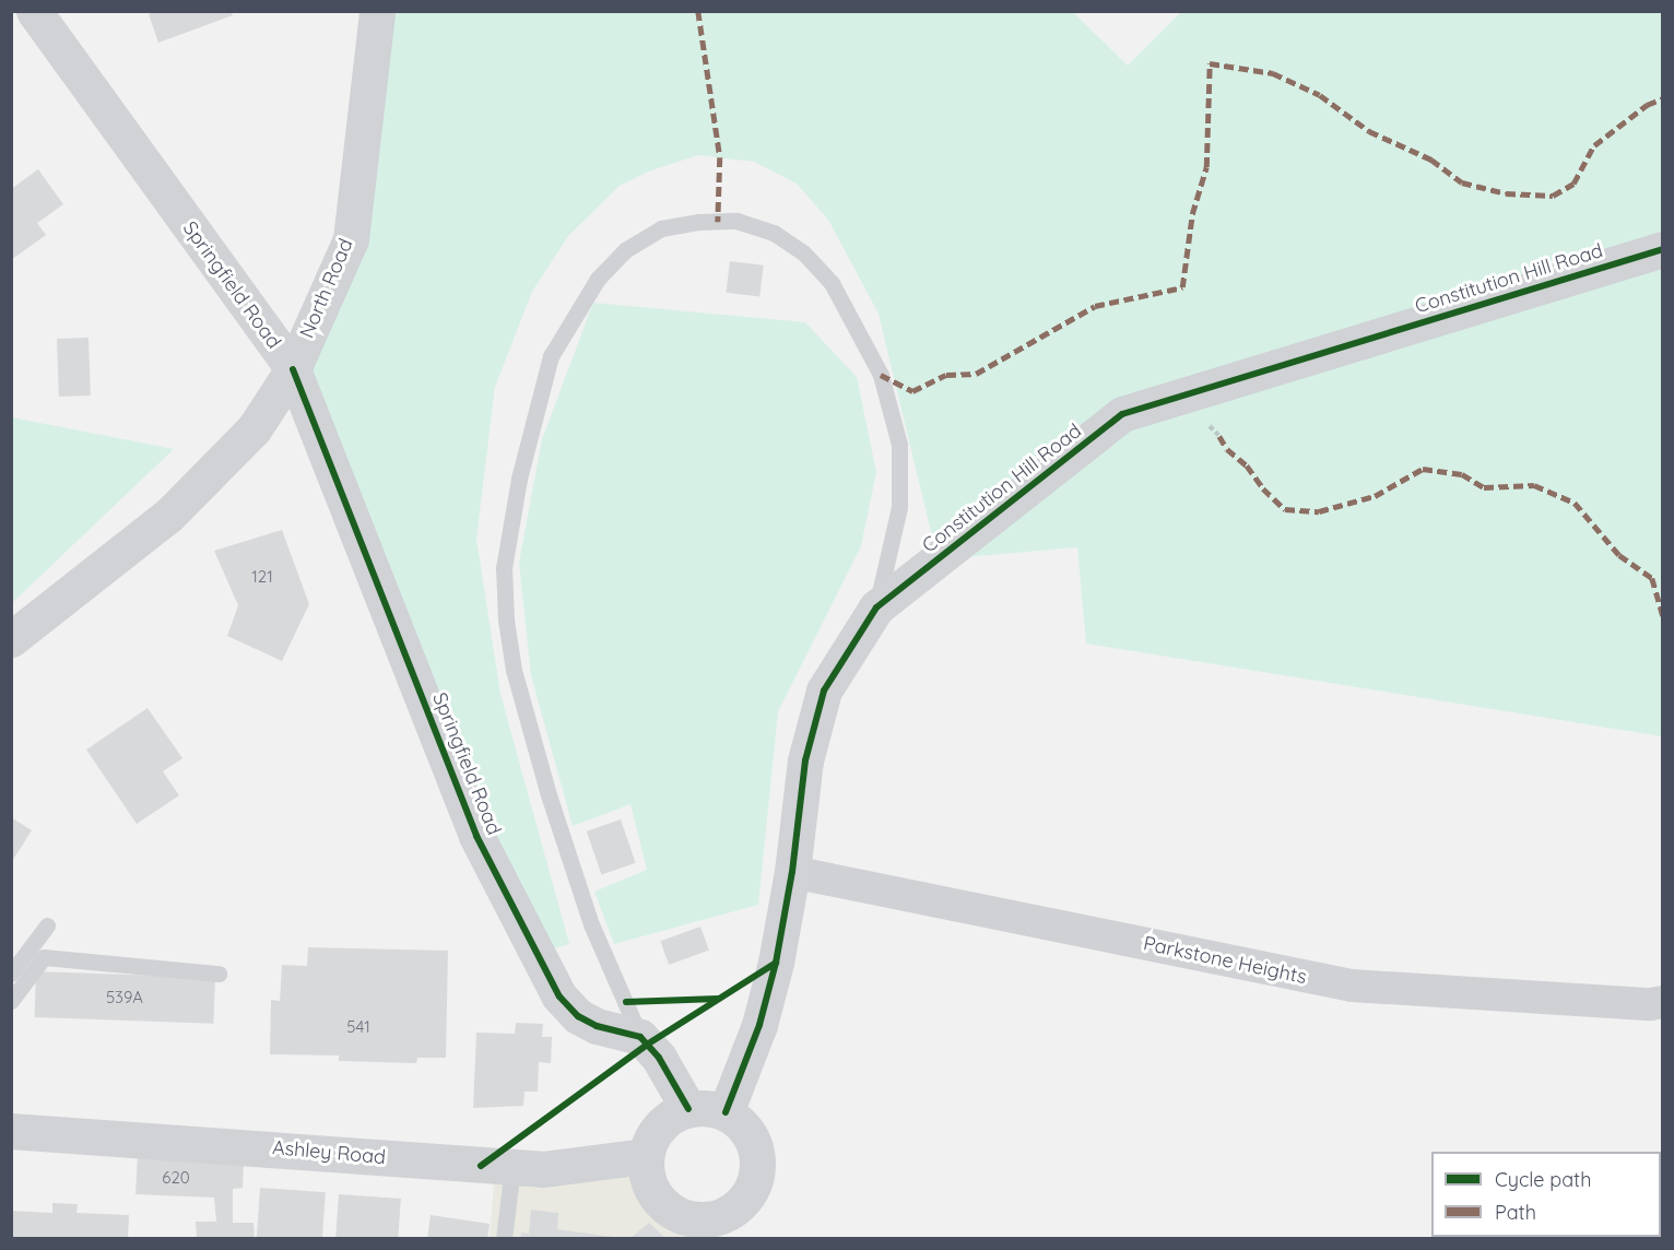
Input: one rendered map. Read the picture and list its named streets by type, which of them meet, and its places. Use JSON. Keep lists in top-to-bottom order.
{
  "streets": {
    "street": [
      "Constitution Hill Road",
      "Springfield Road",
      "North Road",
      "Parkstone Heights",
      "Ashley Road"
    ]
  },
  "crossings": [
    ["Constitution Hill Road", "Parkstone Heights"],
    ["Constitution Hill Road", "Ashley Road"],
    ["Springfield Road", "North Road"]
  ],
  "house_numbers": [
    "121",
    "539A",
    "541",
    "620"
  ],
  "legend": ["Cycle path", "Path"]
}
